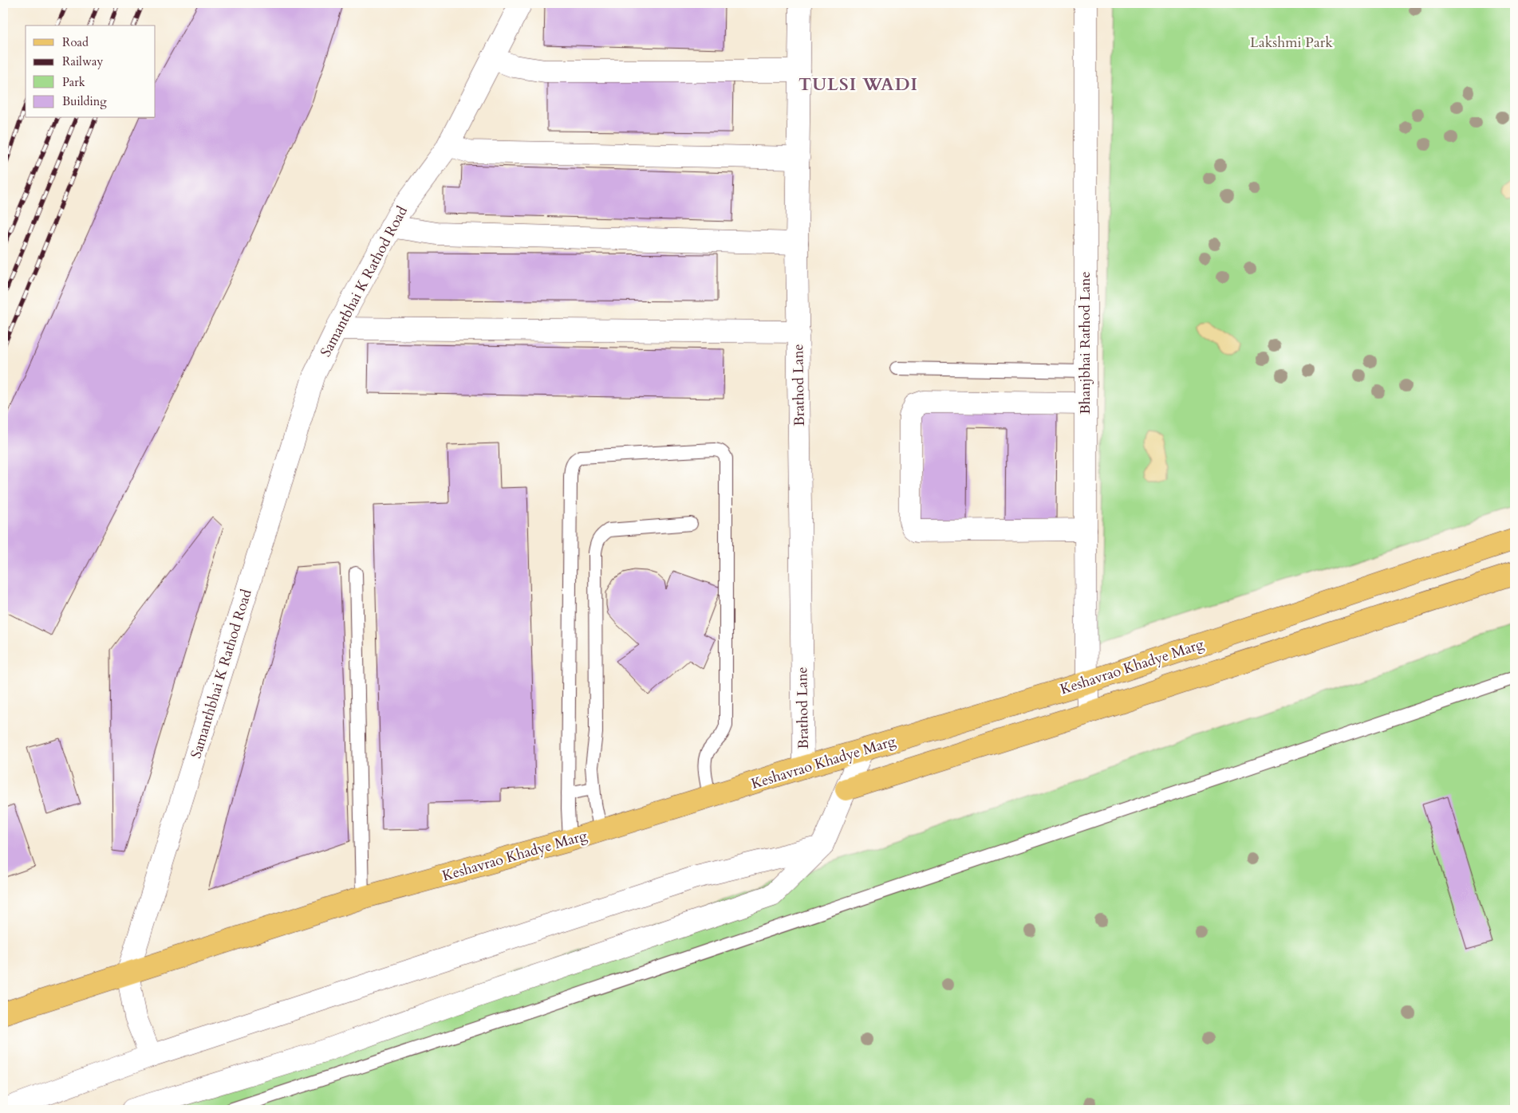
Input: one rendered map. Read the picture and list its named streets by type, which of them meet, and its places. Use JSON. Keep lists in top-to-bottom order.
{
  "streets": {
    "main road": ["Keshavrao Khadye Marg"],
    "street": [
      "Samantbhai K Rathod Road",
      "Bhanjbhai Rathod Lane",
      "Brathod Lane",
      "Samanthbhai K Rathod Road"
    ]
  },
  "crossings": [
    ["Samantbhai K Rathod Road", "Samanthbhai K Rathod Road"],
    ["Bhanjbhai Rathod Lane", "Keshavrao Khadye Marg"],
    ["Brathod Lane", "Keshavrao Khadye Marg"],
    ["Keshavrao Khadye Marg", "Samanthbhai K Rathod Road"]
  ],
  "districts": ["TULSI WADI"],
  "parks": ["Lakshmi Park"],
  "legend": [
    "Road",
    "Railway",
    "Park",
    "Building"
  ]
}
